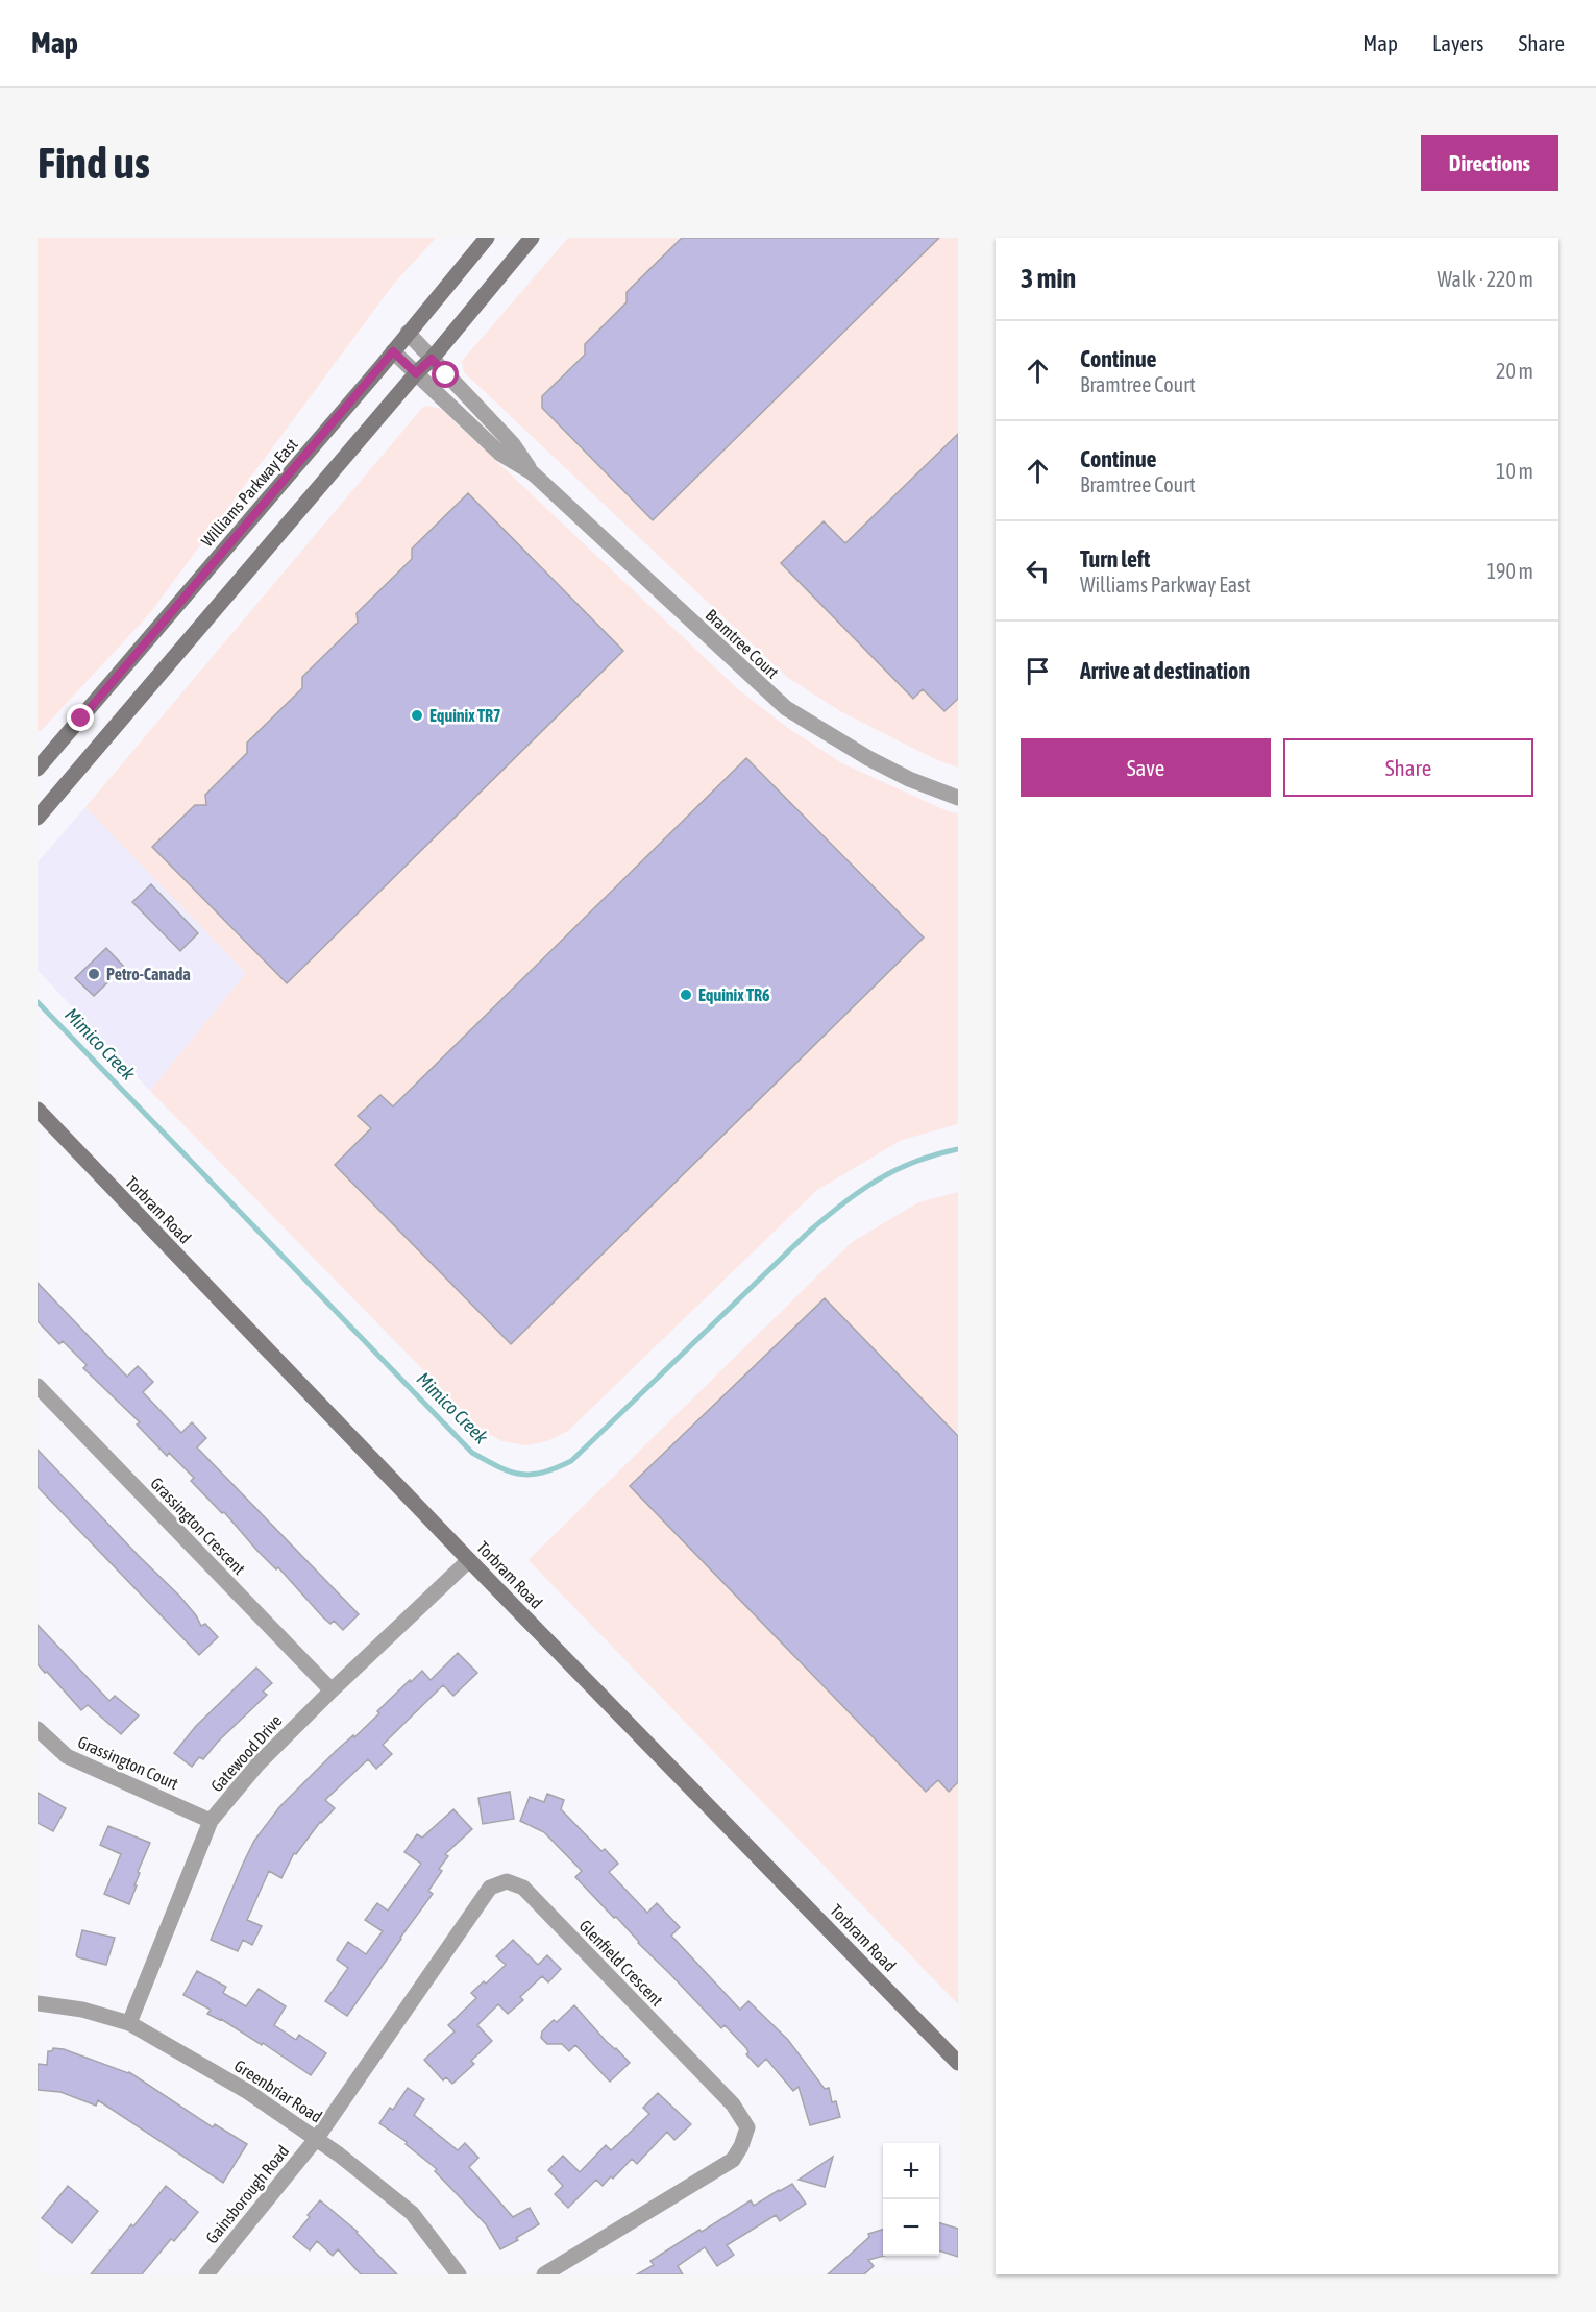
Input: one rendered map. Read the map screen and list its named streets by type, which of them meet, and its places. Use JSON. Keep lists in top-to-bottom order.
{
  "streets": {
    "main road": ["Williams Parkway East", "Torbram Road"],
    "street": [
      "Bramtree Court",
      "Grassington Crescent",
      "Gatewood Drive",
      "Grassington Court",
      "Glenfield Crescent",
      "Greenbriar Road",
      "Gainsborough Road"
    ]
  },
  "crossings": [
    ["Williams Parkway East", "Bramtree Court"],
    ["Torbram Road", "Gatewood Drive"],
    ["Grassington Crescent", "Gatewood Drive"],
    ["Gatewood Drive", "Grassington Court"],
    ["Gatewood Drive", "Greenbriar Road"],
    ["Glenfield Crescent", "Greenbriar Road"],
    ["Glenfield Crescent", "Gainsborough Road"],
    ["Greenbriar Road", "Gainsborough Road"]
  ],
  "water": ["Mimico Creek"],
  "places": ["Equinix TR7", "Petro-Canada", "Equinix TR6"],
  "page": {
    "header": "Map",
    "nav": ["Map", "Layers", "Share"],
    "buttons": [
      "Directions",
      ["Save", "Share"]
    ],
    "title": "Find us",
    "heading": ["3 min", "Walk · 220 m"],
    "list": [
      ["Continue", "Bramtree Court", "20 m"],
      ["Continue", "Bramtree Court", "10 m"],
      ["Turn left", "Williams Parkway East", "190 m"],
      "Arrive at destination"
    ],
    "map_buttons": ["+", "−"]
  }
}
